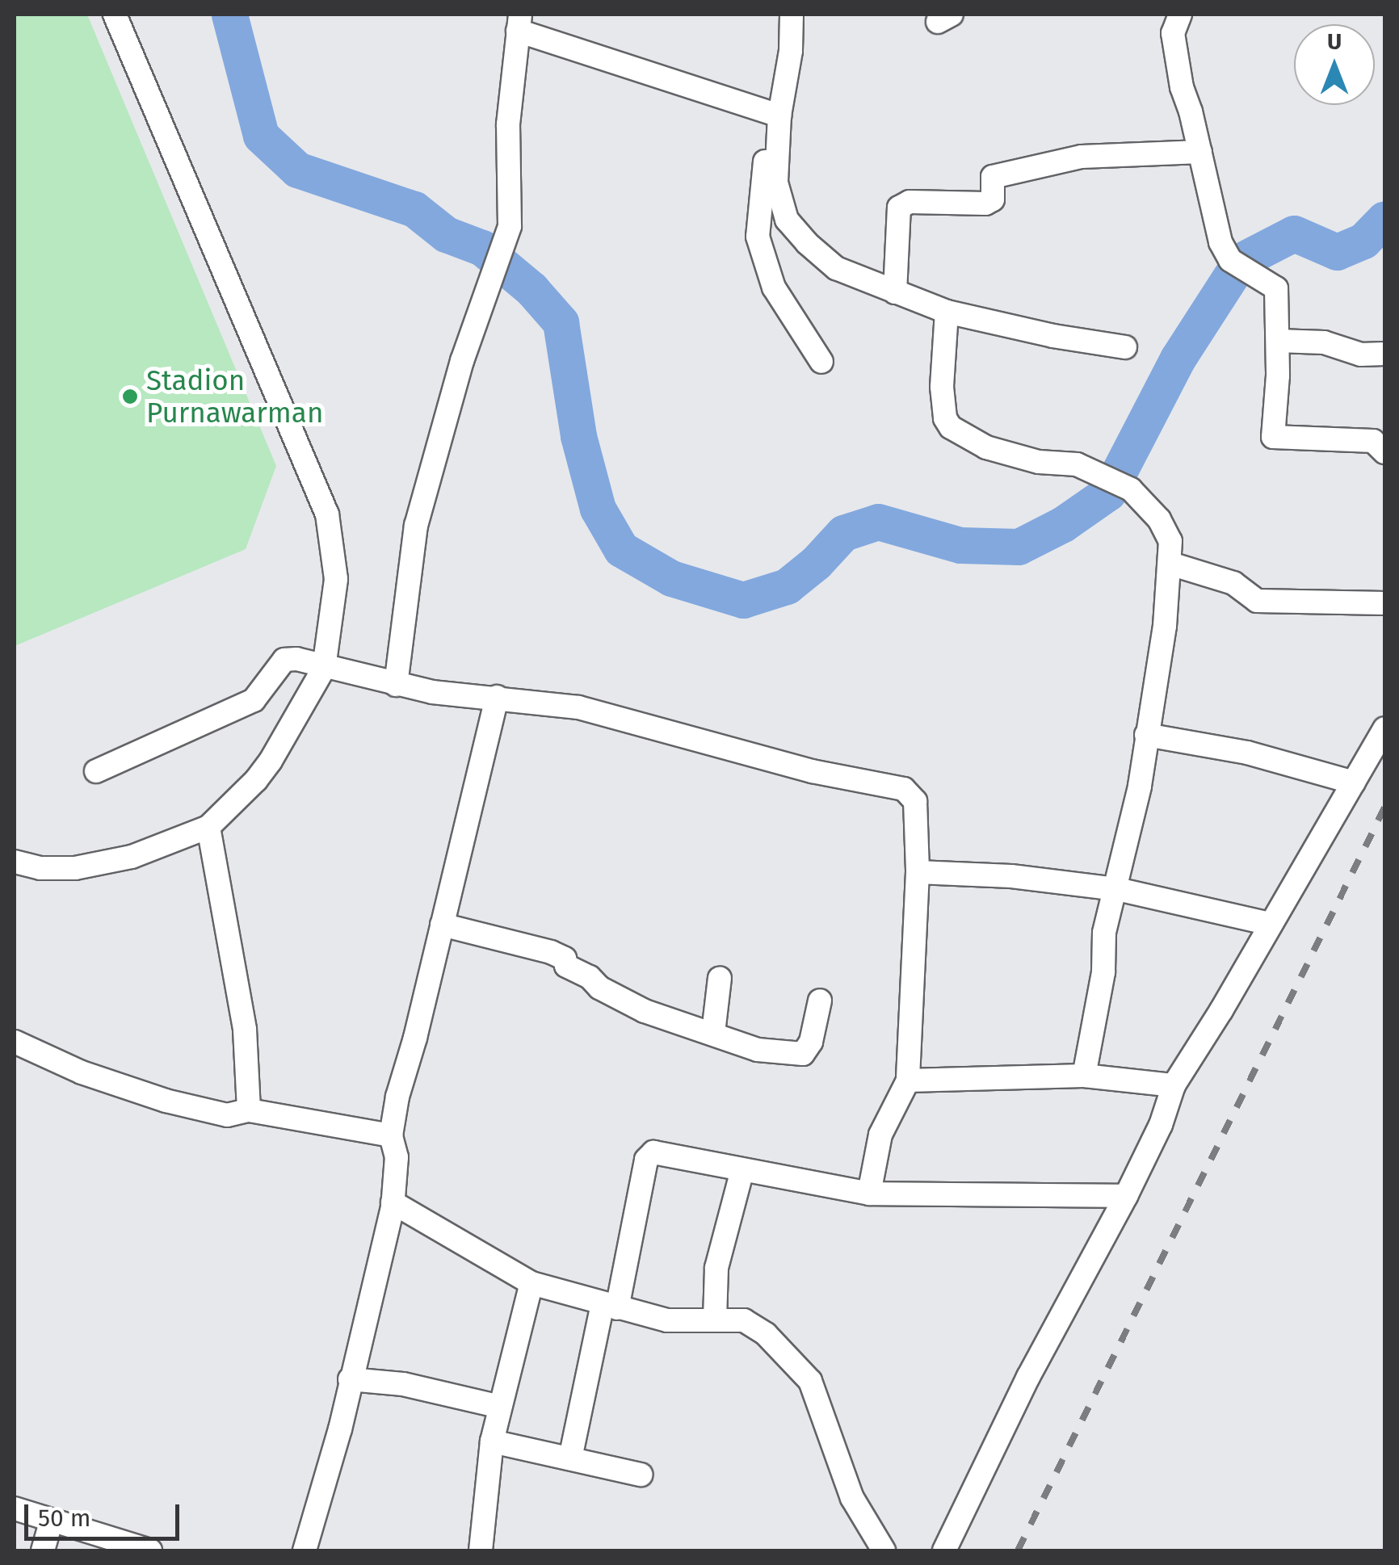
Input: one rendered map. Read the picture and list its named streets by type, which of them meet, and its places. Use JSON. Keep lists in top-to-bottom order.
{
  "places": ["Stadion Purnawarman"],
  "scale_bar": "50 m",
  "north": "top"
}
